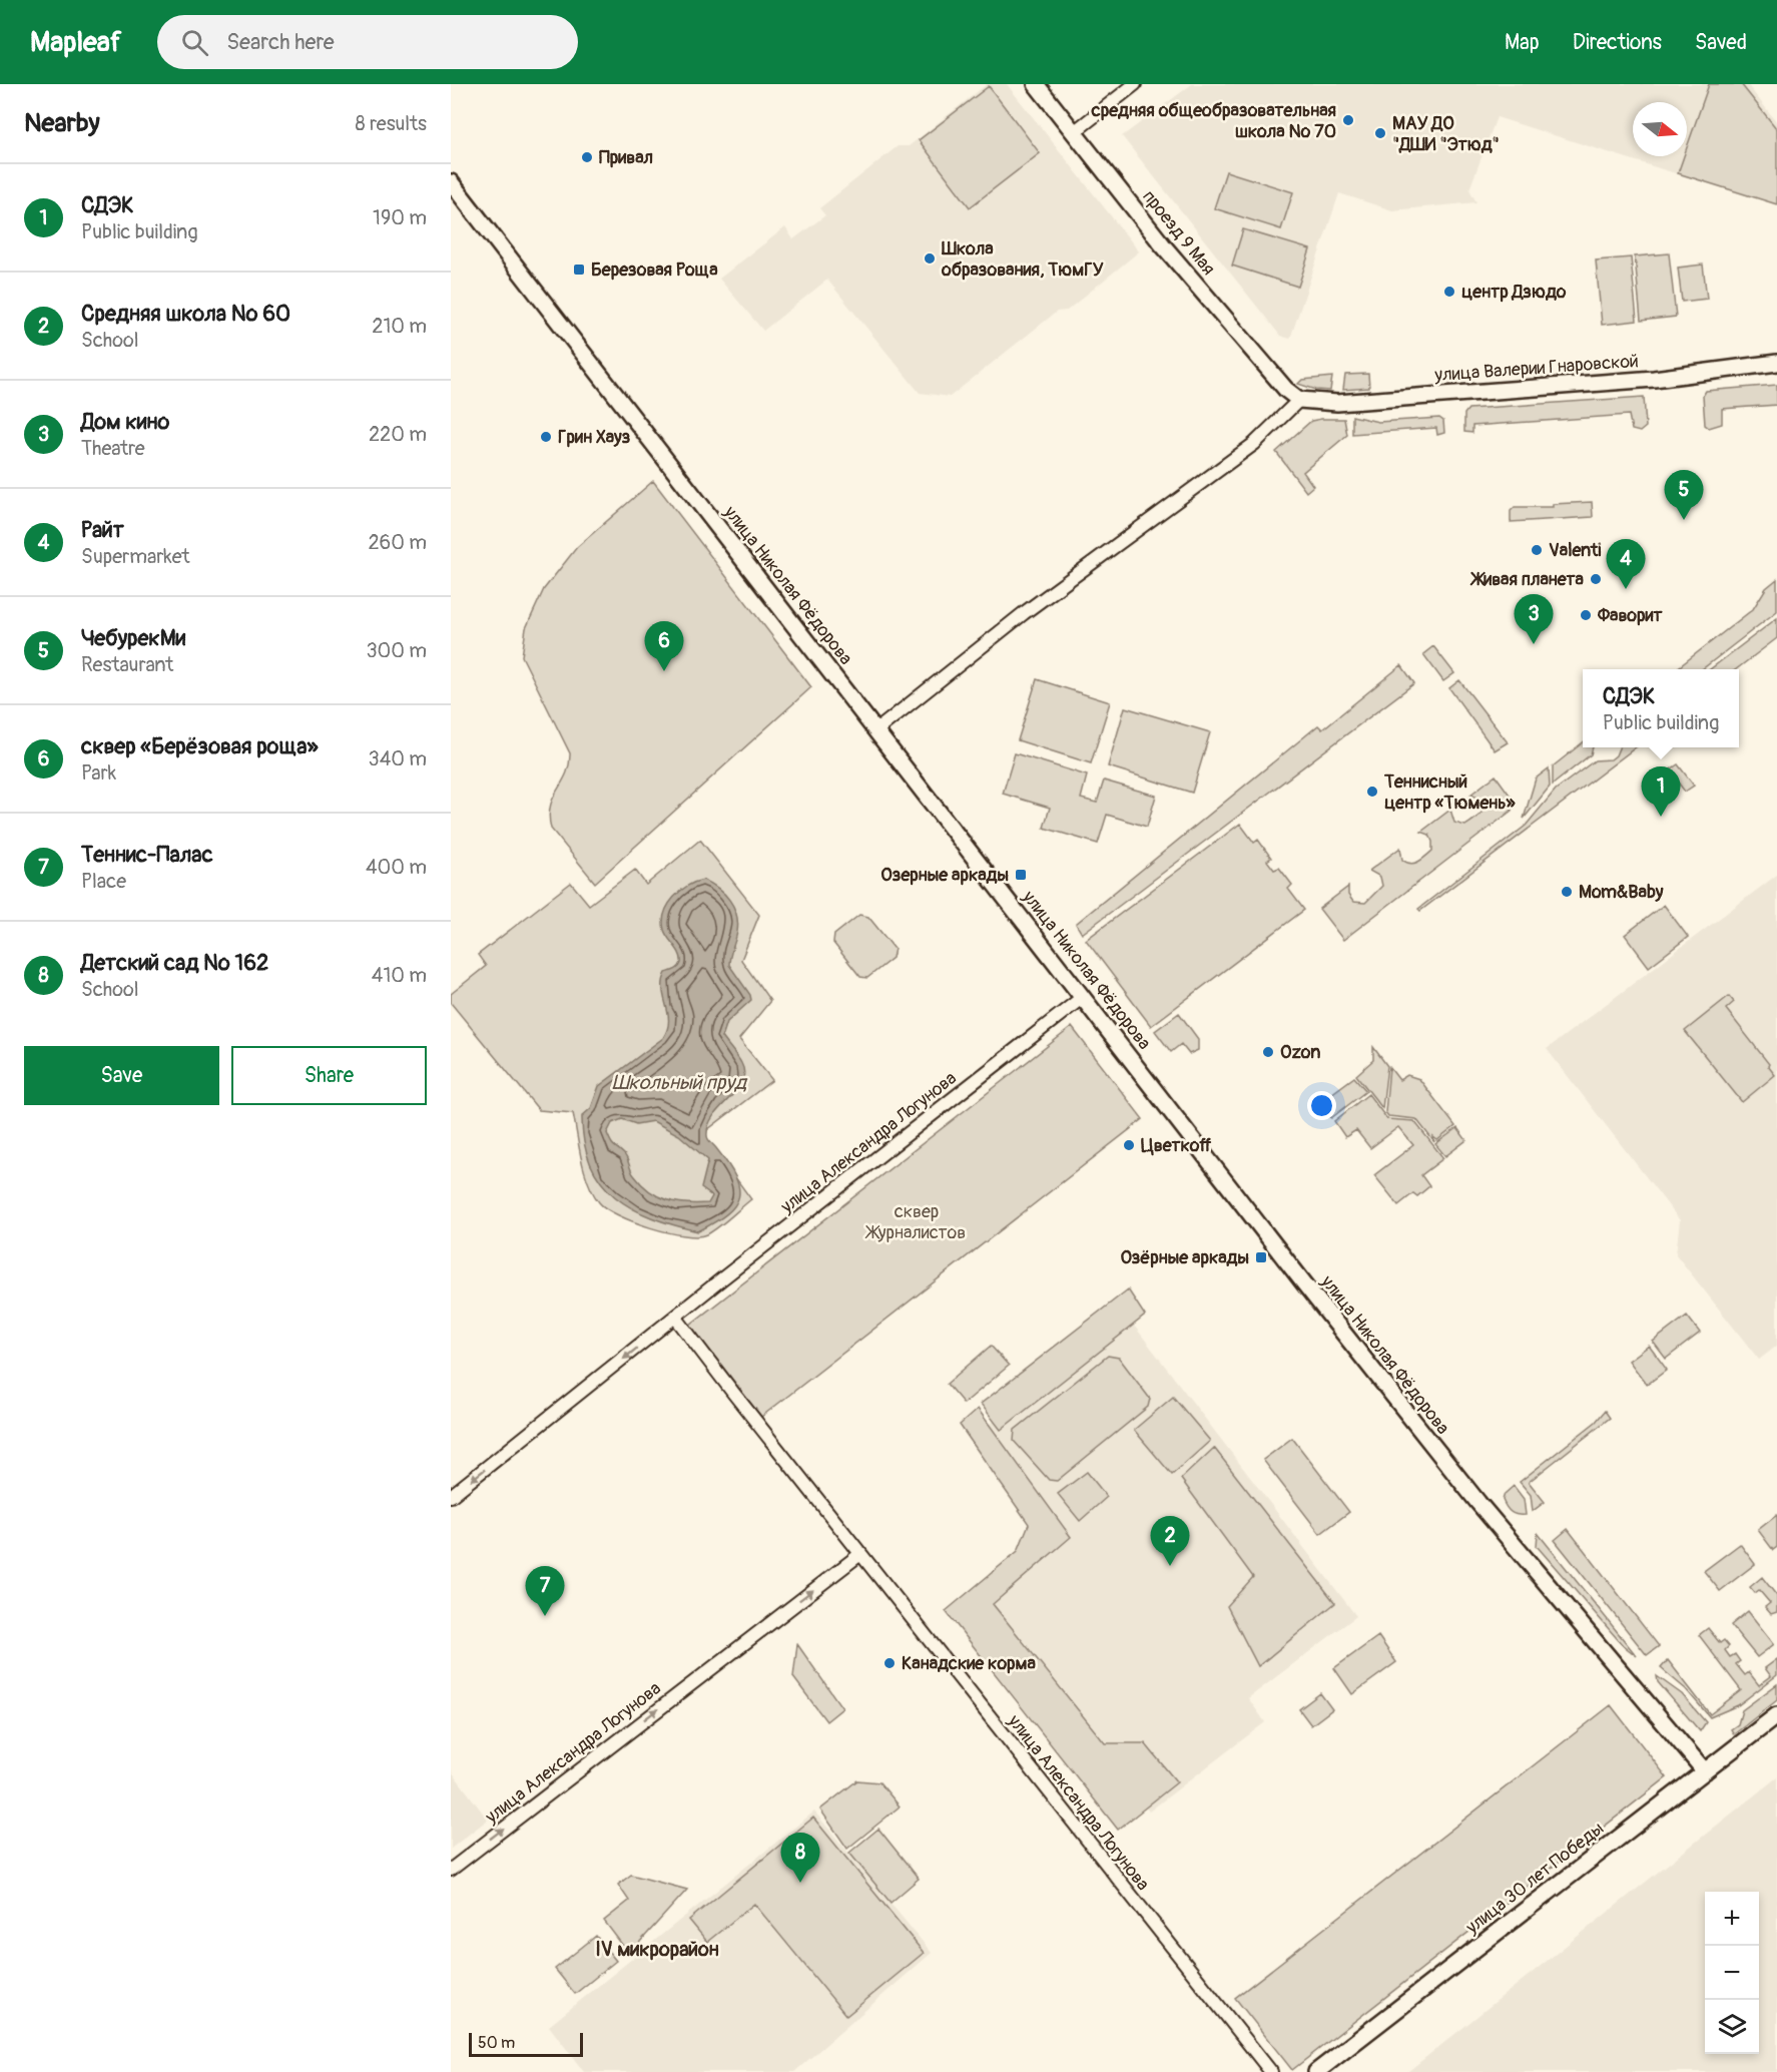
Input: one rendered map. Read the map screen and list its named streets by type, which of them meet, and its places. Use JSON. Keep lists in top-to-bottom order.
{
  "streets": {
    "street": [
      "проезд 9 Мая",
      "улица Валерии Гнаровской",
      "улица Николая Фёдорова",
      "улица Александра Логунова",
      "улица 30 лет Победы"
    ]
  },
  "crossings": [
    ["проезд 9 Мая", "улица Валерии Гнаровской"],
    ["улица Николая Фёдорова", "улица Александра Логунова"],
    ["улица Николая Фёдорова", "улица 30 лет Победы"]
  ],
  "districts": ["IV микрорайон"],
  "water": ["Школьный пруд"],
  "parks": ["сквер Журналистов"],
  "places": {
    "other": [
      "средняя общеобразовательная школа № 70",
      "МАУ ДО \"ДШИ \"Этюд\"",
      "Привал",
      "Школа образования, ТюмГУ",
      "центр Дзюдо",
      "Грин Хауз",
      "Valenti",
      "Живая планета",
      "Фаворит",
      "Теннисный центр «Тюмень»",
      "Mom&Baby",
      "Ozon",
      "Цветкоff",
      "Канадские корма"
    ],
    "transit": ["Березовая Роща", "Озерные аркады", "Озёрные аркады"]
  },
  "scale_bar": "50 m",
  "north": "right",
  "page": {
    "header": "Mapleaf",
    "search": "Search here",
    "nav": ["Map", "Directions", "Saved"],
    "heading": ["Nearby", "8 results"],
    "list": [
      {
        "mark": "1",
        "name": "СДЭК",
        "note": "Public building",
        "value": "190 m"
      },
      {
        "mark": "2",
        "name": "Средняя школа № 60",
        "note": "School",
        "value": "210 m"
      },
      {
        "mark": "3",
        "name": "Дом кино",
        "note": "Theatre",
        "value": "220 m"
      },
      {
        "mark": "4",
        "name": "Райт",
        "note": "Supermarket",
        "value": "260 m"
      },
      {
        "mark": "5",
        "name": "ЧебурекМи",
        "note": "Restaurant",
        "value": "300 m"
      },
      {
        "mark": "6",
        "name": "сквер «Берёзовая роща»",
        "note": "Park",
        "value": "340 m"
      },
      {
        "mark": "7",
        "name": "Теннис-Палас",
        "note": "Place",
        "value": "400 m"
      },
      {
        "mark": "8",
        "name": "Детский сад № 162",
        "note": "School",
        "value": "410 m"
      }
    ],
    "pins": [
      "5",
      "4",
      "3",
      "6",
      "1",
      "2",
      "7",
      "8"
    ],
    "popup": ["СДЭК", "Public building"],
    "buttons": ["Save", "Share"],
    "map_buttons": ["+", "−"],
    "scale": "50 m"
  }
}
